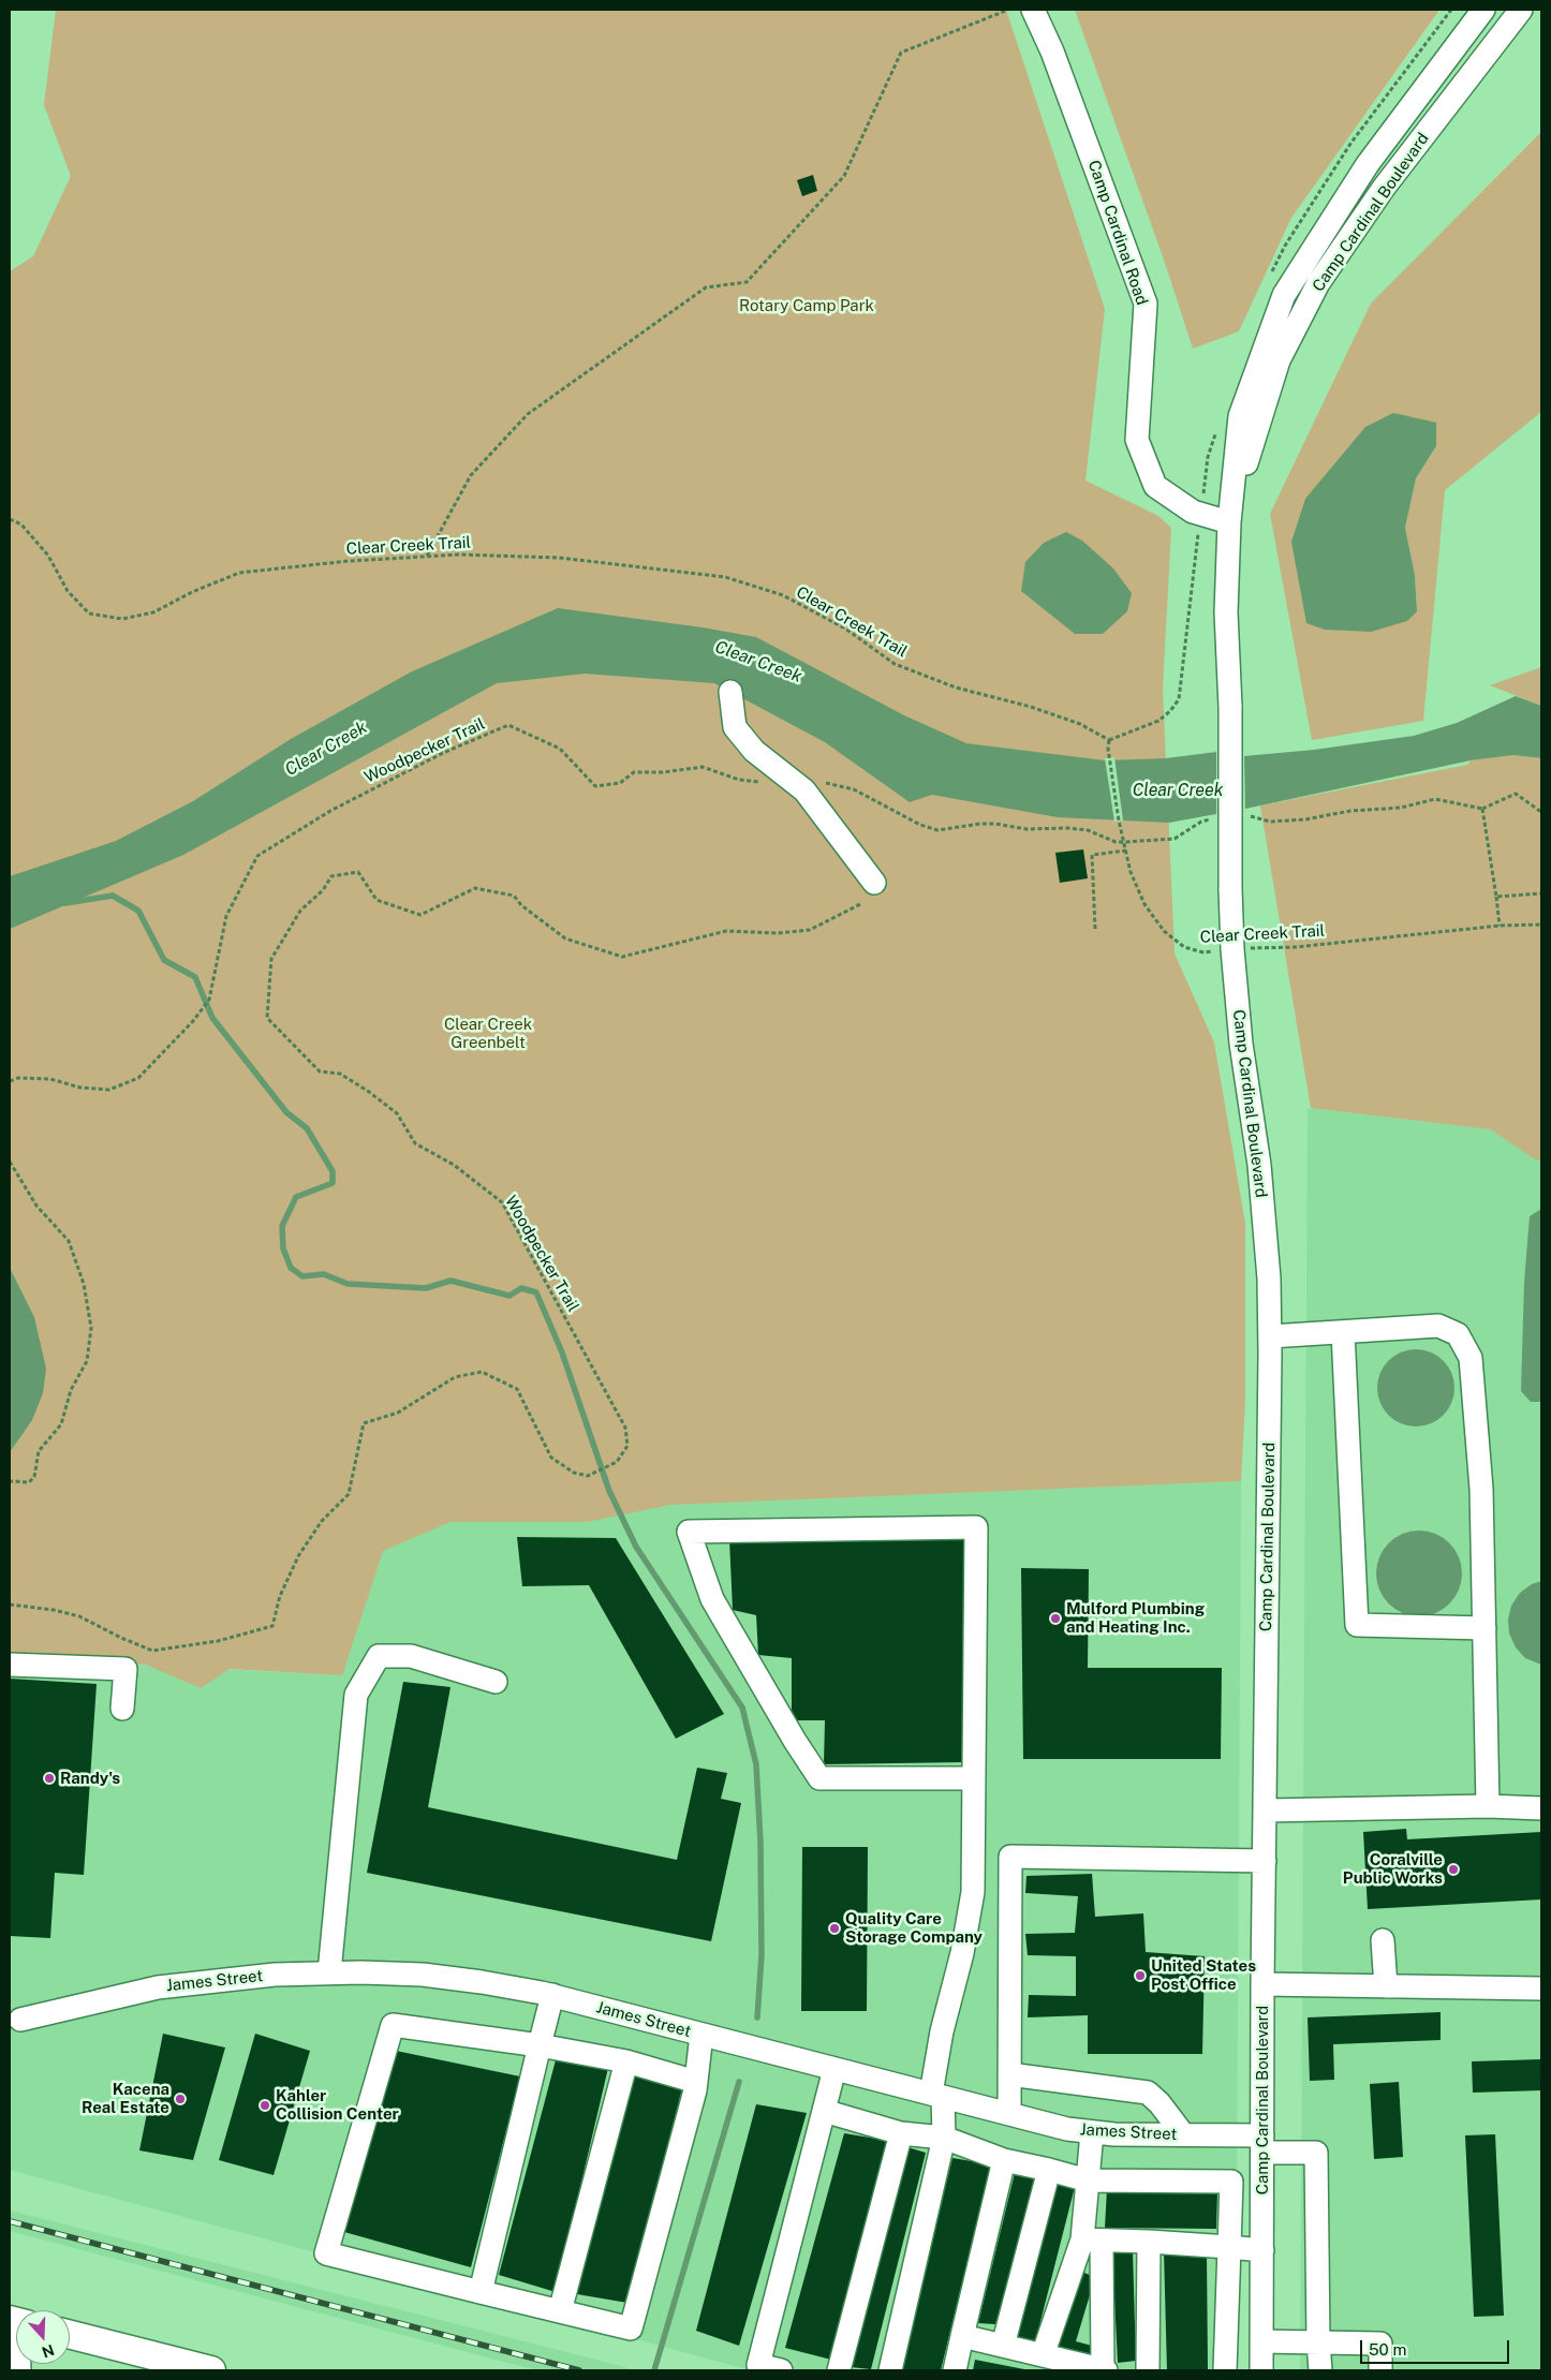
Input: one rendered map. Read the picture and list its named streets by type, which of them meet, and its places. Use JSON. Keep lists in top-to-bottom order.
{
  "streets": {
    "street": ["Camp Cardinal Boulevard", "Camp Cardinal Road", "James Street"],
    "path": ["Clear Creek Trail", "Woodpecker Trail"]
  },
  "crossings": [
    ["Camp Cardinal Boulevard", "Camp Cardinal Road"],
    ["Camp Cardinal Boulevard", "Clear Creek Trail"],
    ["Camp Cardinal Boulevard", "James Street"]
  ],
  "water": ["Clear Creek"],
  "parks": ["Rotary Camp Park", "Clear Creek Greenbelt"],
  "places": [
    "Mulford Plumbing and Heating Inc.",
    "Randy's",
    "Coralville Public Works",
    "Quality Care Storage Company",
    "United States Post Office",
    "Kacena Real Estate",
    "Kahler Collision Center"
  ],
  "scale_bar": "50 m",
  "north": "bottom"
}
